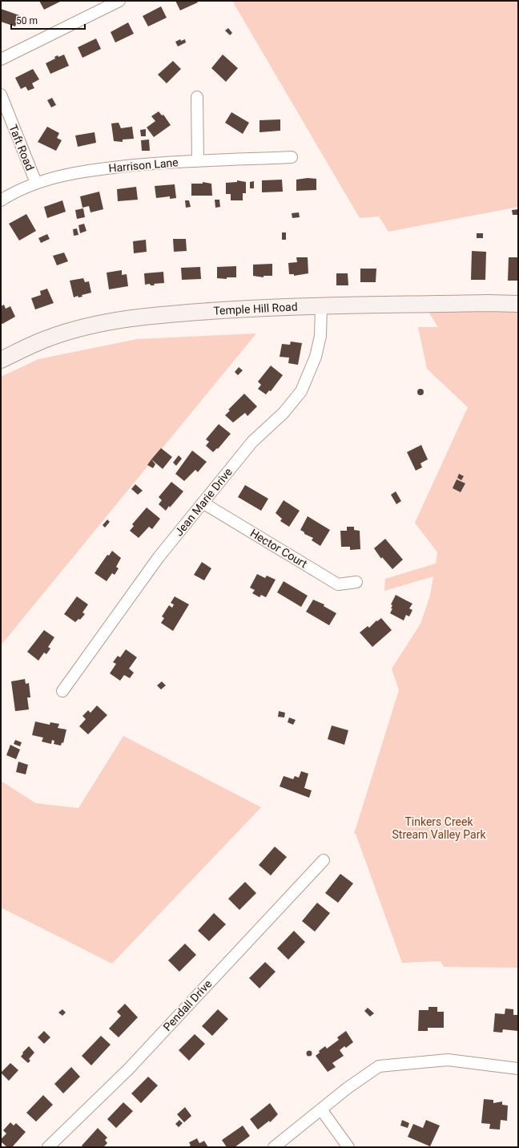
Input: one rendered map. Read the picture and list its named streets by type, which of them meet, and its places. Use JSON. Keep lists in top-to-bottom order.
{
  "streets": {
    "main road": ["Temple Hill Road"],
    "street": [
      "Taft Road",
      "Harrison Lane",
      "Jean Marie Drive",
      "Hector Court",
      "Pendall Drive"
    ]
  },
  "crossings": [
    ["Taft Road", "Harrison Lane"],
    ["Temple Hill Road", "Jean Marie Drive"],
    ["Jean Marie Drive", "Hector Court"]
  ],
  "parks": ["Tinkers Creek Stream Valley Park"],
  "scale_bar": "50 m"
}
